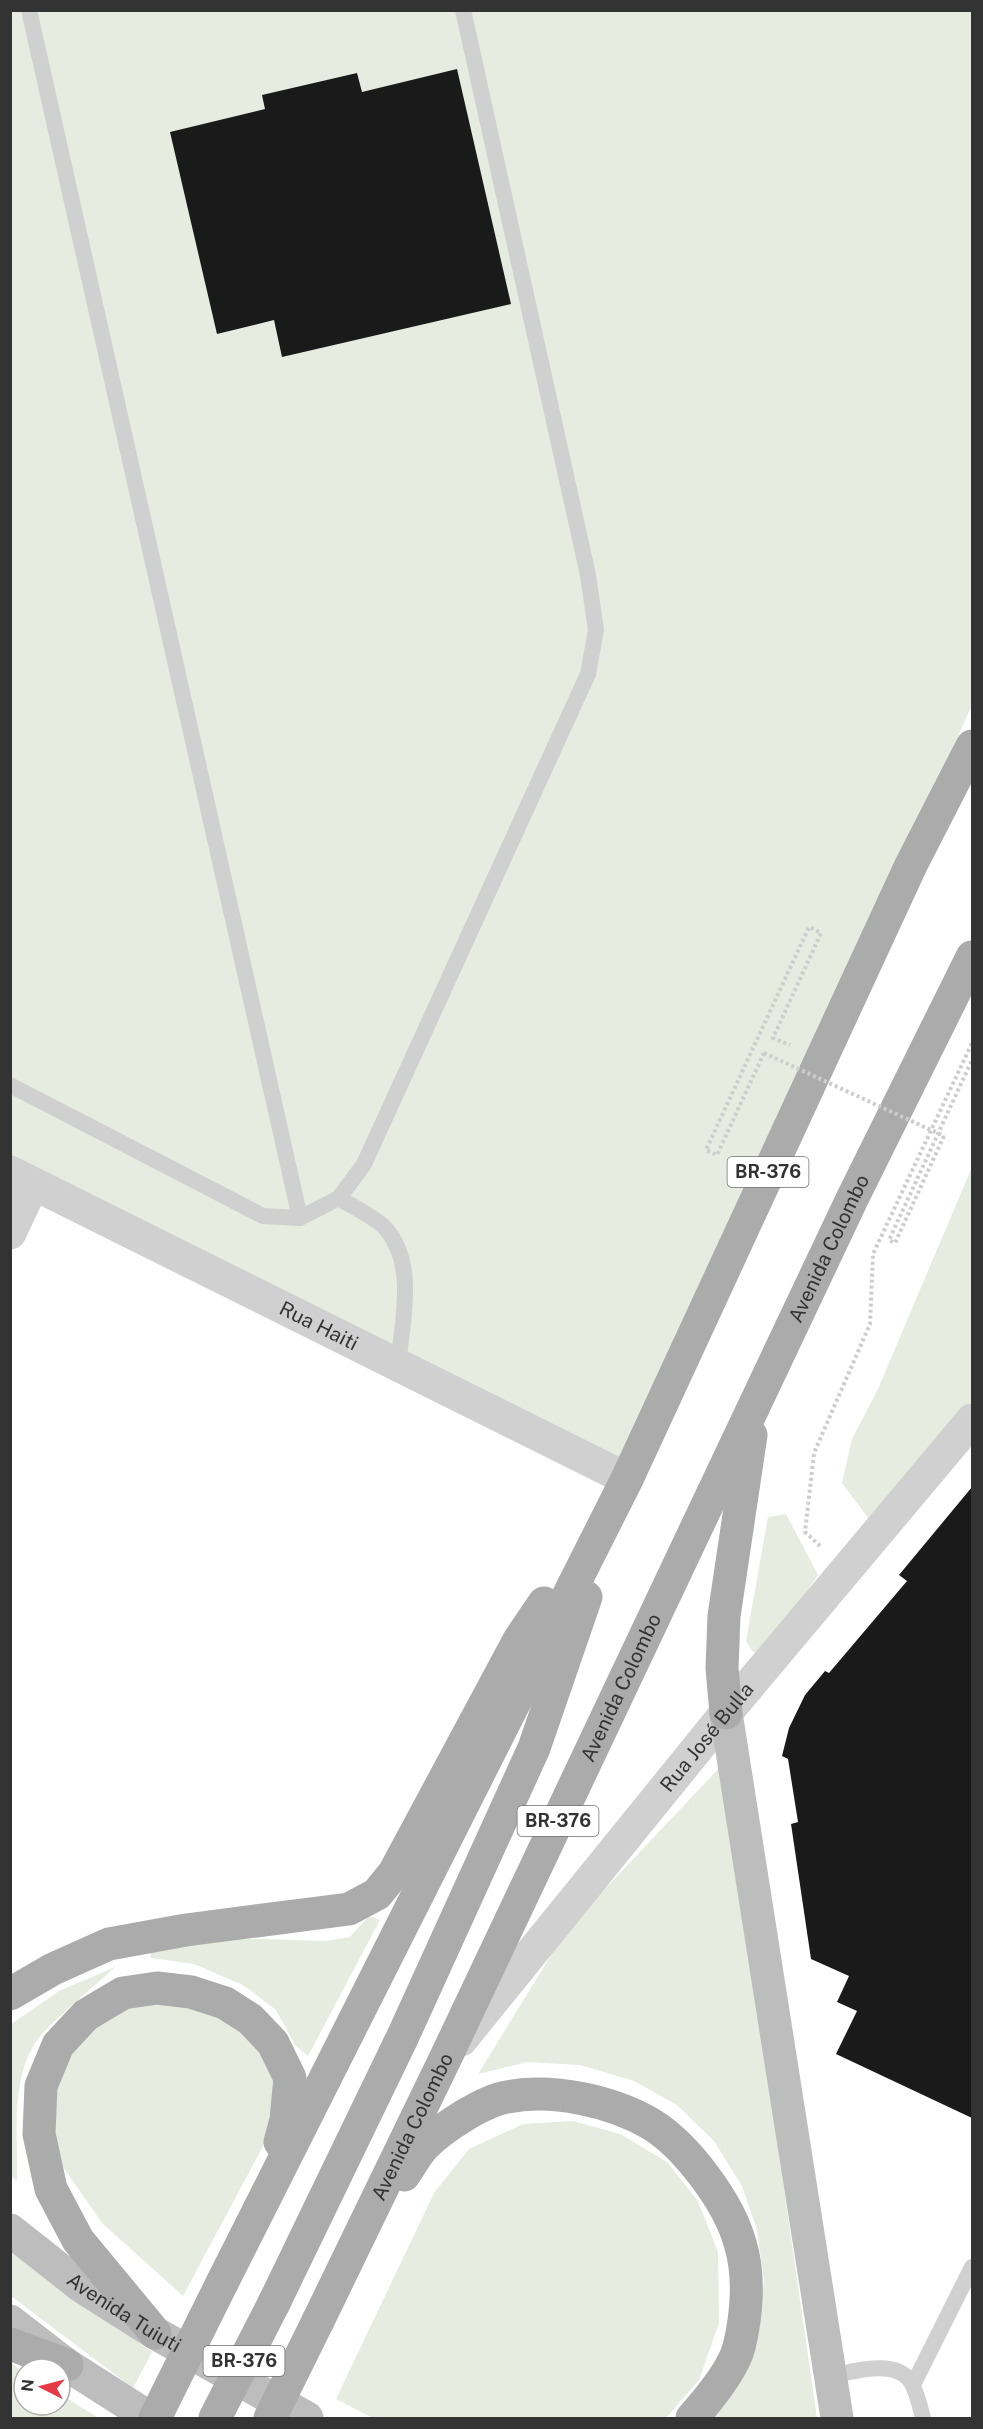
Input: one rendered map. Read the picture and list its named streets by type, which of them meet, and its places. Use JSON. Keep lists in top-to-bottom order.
{
  "streets": {
    "main road": ["BR-376", "Avenida Colombo", "Avenida Tuiuti"],
    "street": ["Rua Haiti", "Rua José Bulla"]
  },
  "crossings": [
    ["BR-376", "Rua Haiti"],
    ["Avenida Colombo", "Rua José Bulla"]
  ],
  "north": "left"
}
